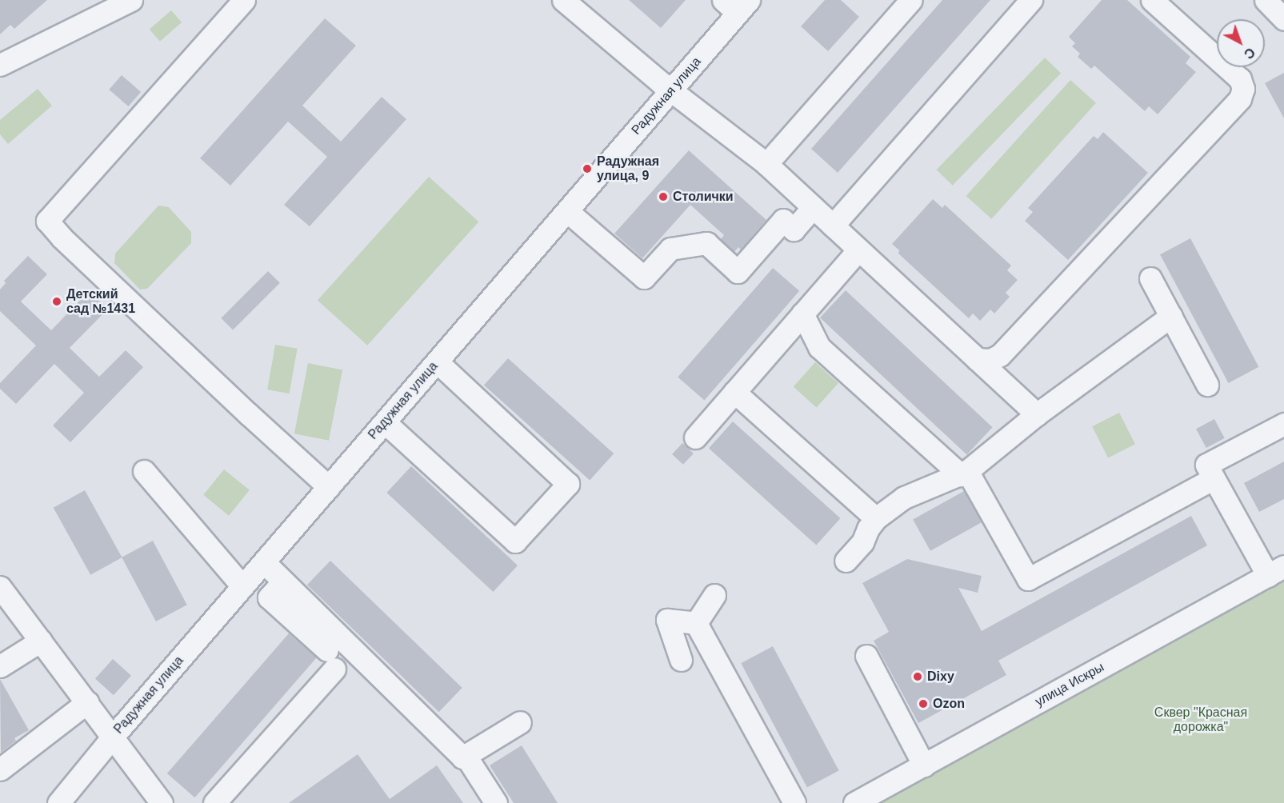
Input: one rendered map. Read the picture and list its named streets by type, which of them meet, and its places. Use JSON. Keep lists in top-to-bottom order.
{
  "streets": {
    "street": ["Радужная улица", "улица Искры"]
  },
  "parks": ["Сквер \"Красная дорожка\""],
  "places": [
    "Радужная улица, 9",
    "Столички",
    "Детский сад №1431",
    "Dixy",
    "Ozon"
  ],
  "north": "bottom right"
}
